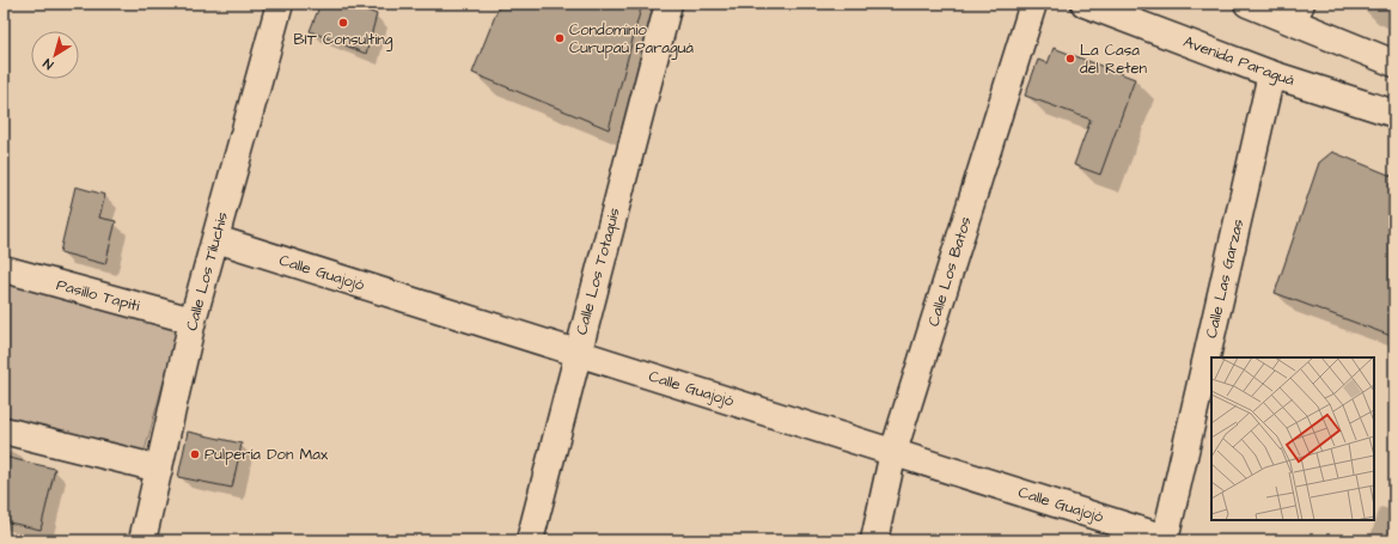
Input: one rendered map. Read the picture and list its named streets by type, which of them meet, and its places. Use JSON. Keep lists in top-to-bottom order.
{
  "streets": {
    "street": [
      "Avenida Paraguá",
      "Calle Los Tiluchis",
      "Calle Los Totaquis",
      "Calle Los Batos",
      "Calle Guajojó",
      "Calle Las Garzas",
      "Pasillo Tapiti"
    ]
  },
  "crossings": [
    ["Avenida Paraguá", "Calle Las Garzas"],
    ["Calle Los Tiluchis", "Calle Guajojó"],
    ["Calle Los Tiluchis", "Pasillo Tapiti"],
    ["Calle Los Totaquis", "Calle Guajojó"],
    ["Calle Los Batos", "Calle Guajojó"],
    ["Calle Guajojó", "Calle Las Garzas"]
  ],
  "places": [
    "BIT Consulting",
    "Condominio Curupaú Paraguá",
    "La Casa del Reten",
    "Pulpería Don Max"
  ],
  "north": "bottom left"
}
